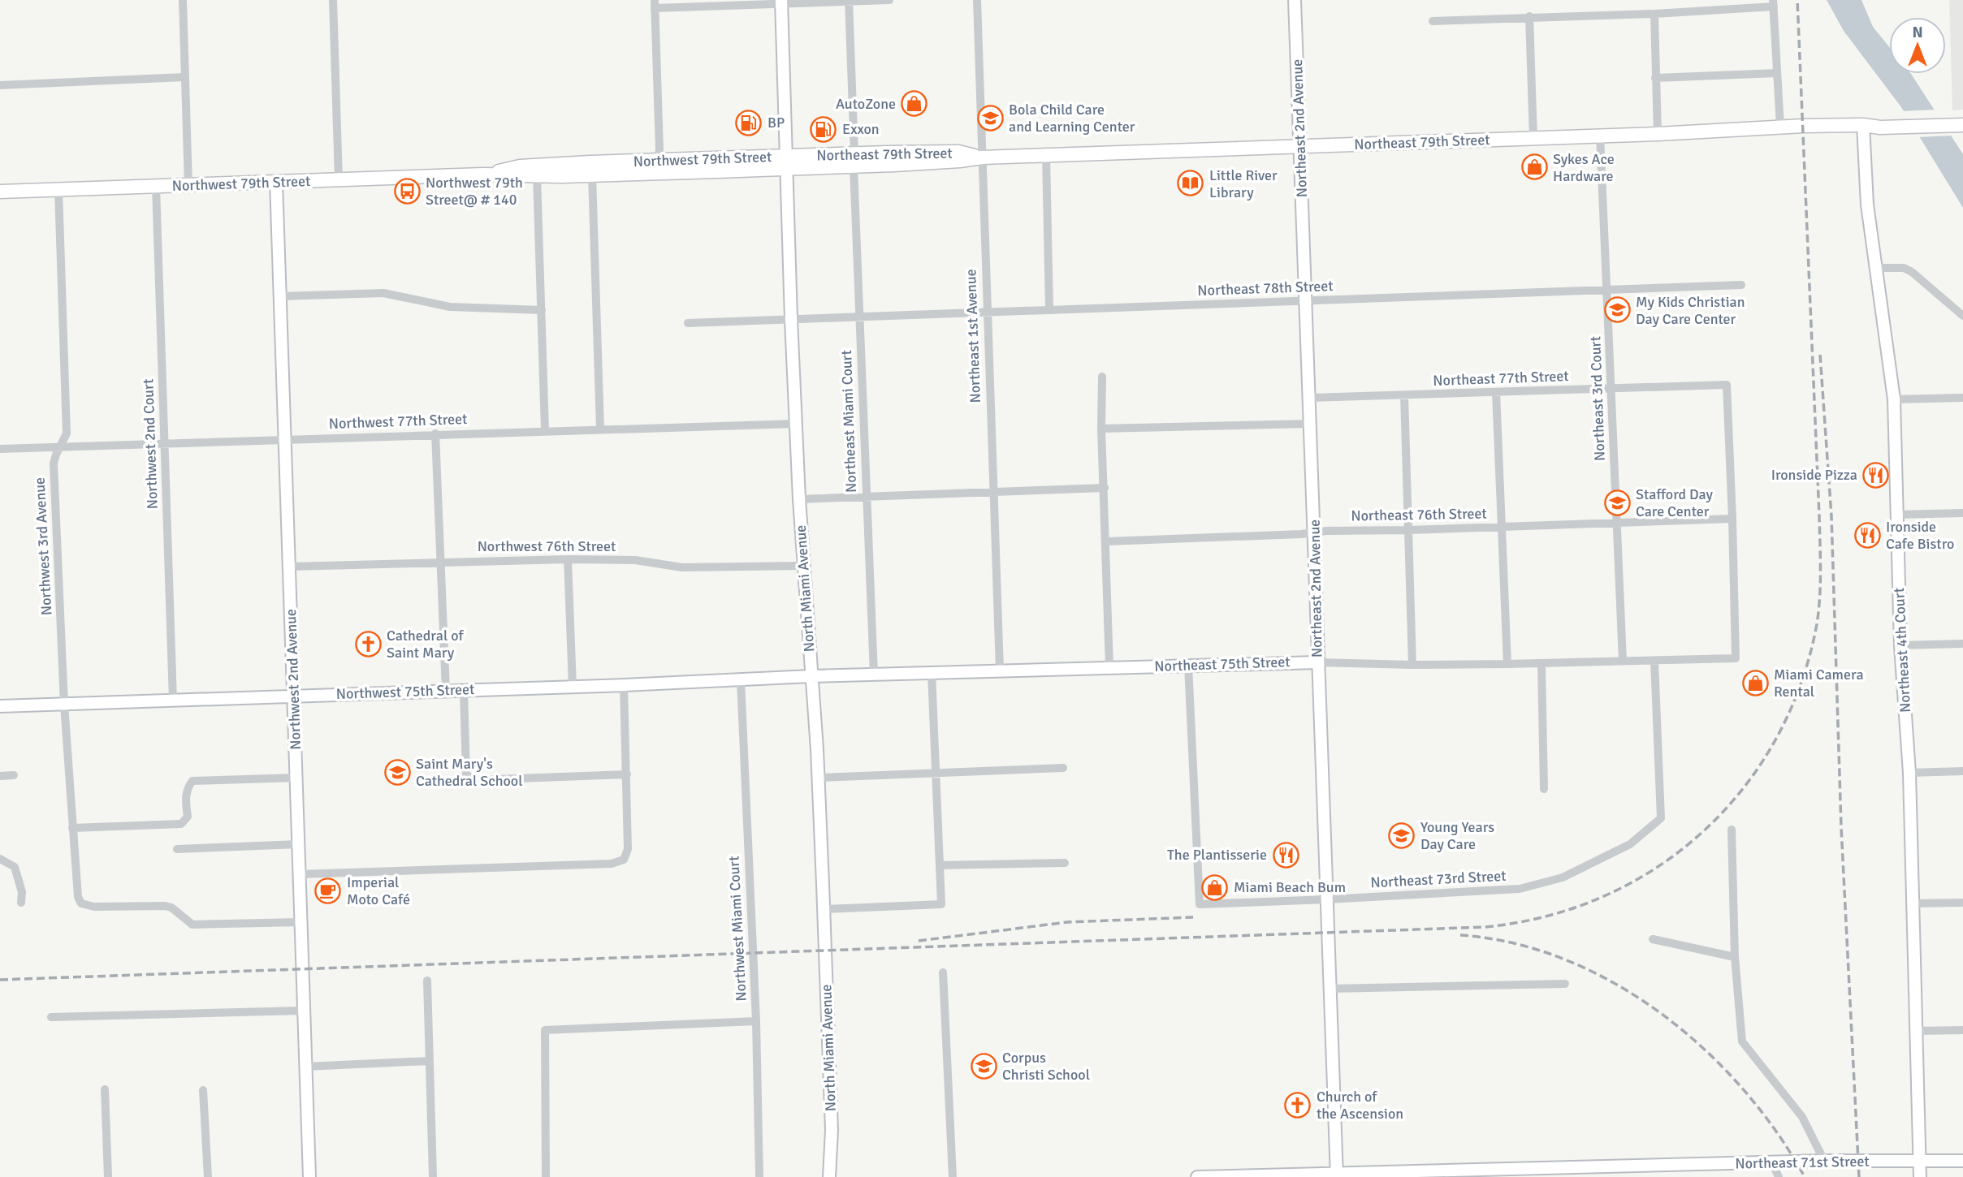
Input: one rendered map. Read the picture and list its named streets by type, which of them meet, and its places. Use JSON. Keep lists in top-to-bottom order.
{
  "streets": {
    "main road": ["Northeast 79th Street", "Northwest 79th Street"],
    "street": [
      "Northeast 2nd Avenue",
      "Northeast 78th Street",
      "Northeast 1st Avenue",
      "Northeast 77th Street",
      "Northeast 3rd Court",
      "Northwest 77th Street",
      "Northeast Miami Court",
      "Northwest 2nd Court",
      "Northeast 76th Street",
      "Northwest 3rd Avenue",
      "Northwest 76th Street",
      "North Miami Avenue",
      "Northeast 4th Court",
      "Northeast 75th Street",
      "Northwest 2nd Avenue",
      "Northwest 75th Street",
      "Northeast 73rd Street",
      "Northwest Miami Court",
      "Northeast 71st Street"
    ]
  },
  "crossings": [
    ["Northeast 2nd Avenue", "Northeast 79th Street"],
    ["Northeast 2nd Avenue", "Northeast 78th Street"],
    ["Northeast 2nd Avenue", "Northeast 77th Street"],
    ["Northeast 2nd Avenue", "Northeast 76th Street"],
    ["Northeast 2nd Avenue", "Northeast 75th Street"],
    ["Northeast 2nd Avenue", "Northeast 73rd Street"],
    ["Northeast 2nd Avenue", "Northeast 71st Street"],
    ["Northeast 79th Street", "Northwest 79th Street"],
    ["Northeast 79th Street", "Northeast 1st Avenue"],
    ["Northeast 79th Street", "Northeast 3rd Court"],
    ["Northeast 79th Street", "Northeast Miami Court"],
    ["Northeast 79th Street", "North Miami Avenue"],
    ["Northeast 79th Street", "Northeast 4th Court"],
    ["Northwest 79th Street", "Northwest 2nd Court"],
    ["Northwest 79th Street", "Northwest 3rd Avenue"],
    ["Northwest 79th Street", "North Miami Avenue"],
    ["Northwest 79th Street", "Northwest 2nd Avenue"],
    ["Northeast 78th Street", "Northeast 1st Avenue"],
    ["Northeast 78th Street", "Northeast 3rd Court"],
    ["Northeast 78th Street", "Northeast Miami Court"],
    ["Northeast 78th Street", "North Miami Avenue"],
    ["Northeast 1st Avenue", "Northeast 75th Street"],
    ["Northeast 77th Street", "Northeast 3rd Court"],
    ["Northeast 77th Street", "Northeast 76th Street"],
    ["Northeast 77th Street", "Northeast 75th Street"],
    ["Northeast 3rd Court", "Northeast 76th Street"],
    ["Northeast 3rd Court", "Northeast 75th Street"],
    ["Northwest 77th Street", "Northwest 2nd Court"],
    ["Northwest 77th Street", "Northwest 3rd Avenue"],
    ["Northwest 77th Street", "North Miami Avenue"],
    ["Northwest 77th Street", "Northwest 2nd Avenue"],
    ["Northeast Miami Court", "Northeast 75th Street"],
    ["Northwest 2nd Court", "Northwest 75th Street"],
    ["Northeast 76th Street", "Northeast 75th Street"],
    ["Northwest 3rd Avenue", "Northwest 2nd Avenue"],
    ["Northwest 3rd Avenue", "Northwest 75th Street"],
    ["Northwest 76th Street", "North Miami Avenue"],
    ["Northwest 76th Street", "Northwest 2nd Avenue"],
    ["North Miami Avenue", "Northeast 75th Street"],
    ["North Miami Avenue", "Northwest 75th Street"],
    ["Northeast 4th Court", "Northeast 71st Street"],
    ["Northeast 75th Street", "Northwest 75th Street"],
    ["Northeast 75th Street", "Northeast 73rd Street"],
    ["Northwest 2nd Avenue", "Northwest 75th Street"],
    ["Northwest 75th Street", "Northwest Miami Court"]
  ],
  "places": {
    "shop": [
      "AutoZone",
      "Sykes Ace Hardware",
      "Miami Camera Rental",
      "Miami Beach Bum"
    ],
    "school or university": [
      "Bola Child Care and Learning Center",
      "My Kids Christian Day Care Center",
      "Stafford Day Care Center",
      "Saint Mary's Cathedral School",
      "Young Years Day Care",
      "Corpus Christi School"
    ],
    "fuel station": ["BP", "Exxon"],
    "library": ["Little River Library"],
    "bus stop": ["Northwest 79th Street@ # 140"],
    "restaurant": ["Ironside Pizza", "Ironside Cafe Bistro", "The Plantisserie"],
    "church": ["Cathedral of Saint Mary", "Church of the Ascension"],
    "cafe": ["Imperial Moto Café"]
  },
  "north": "top"
}
